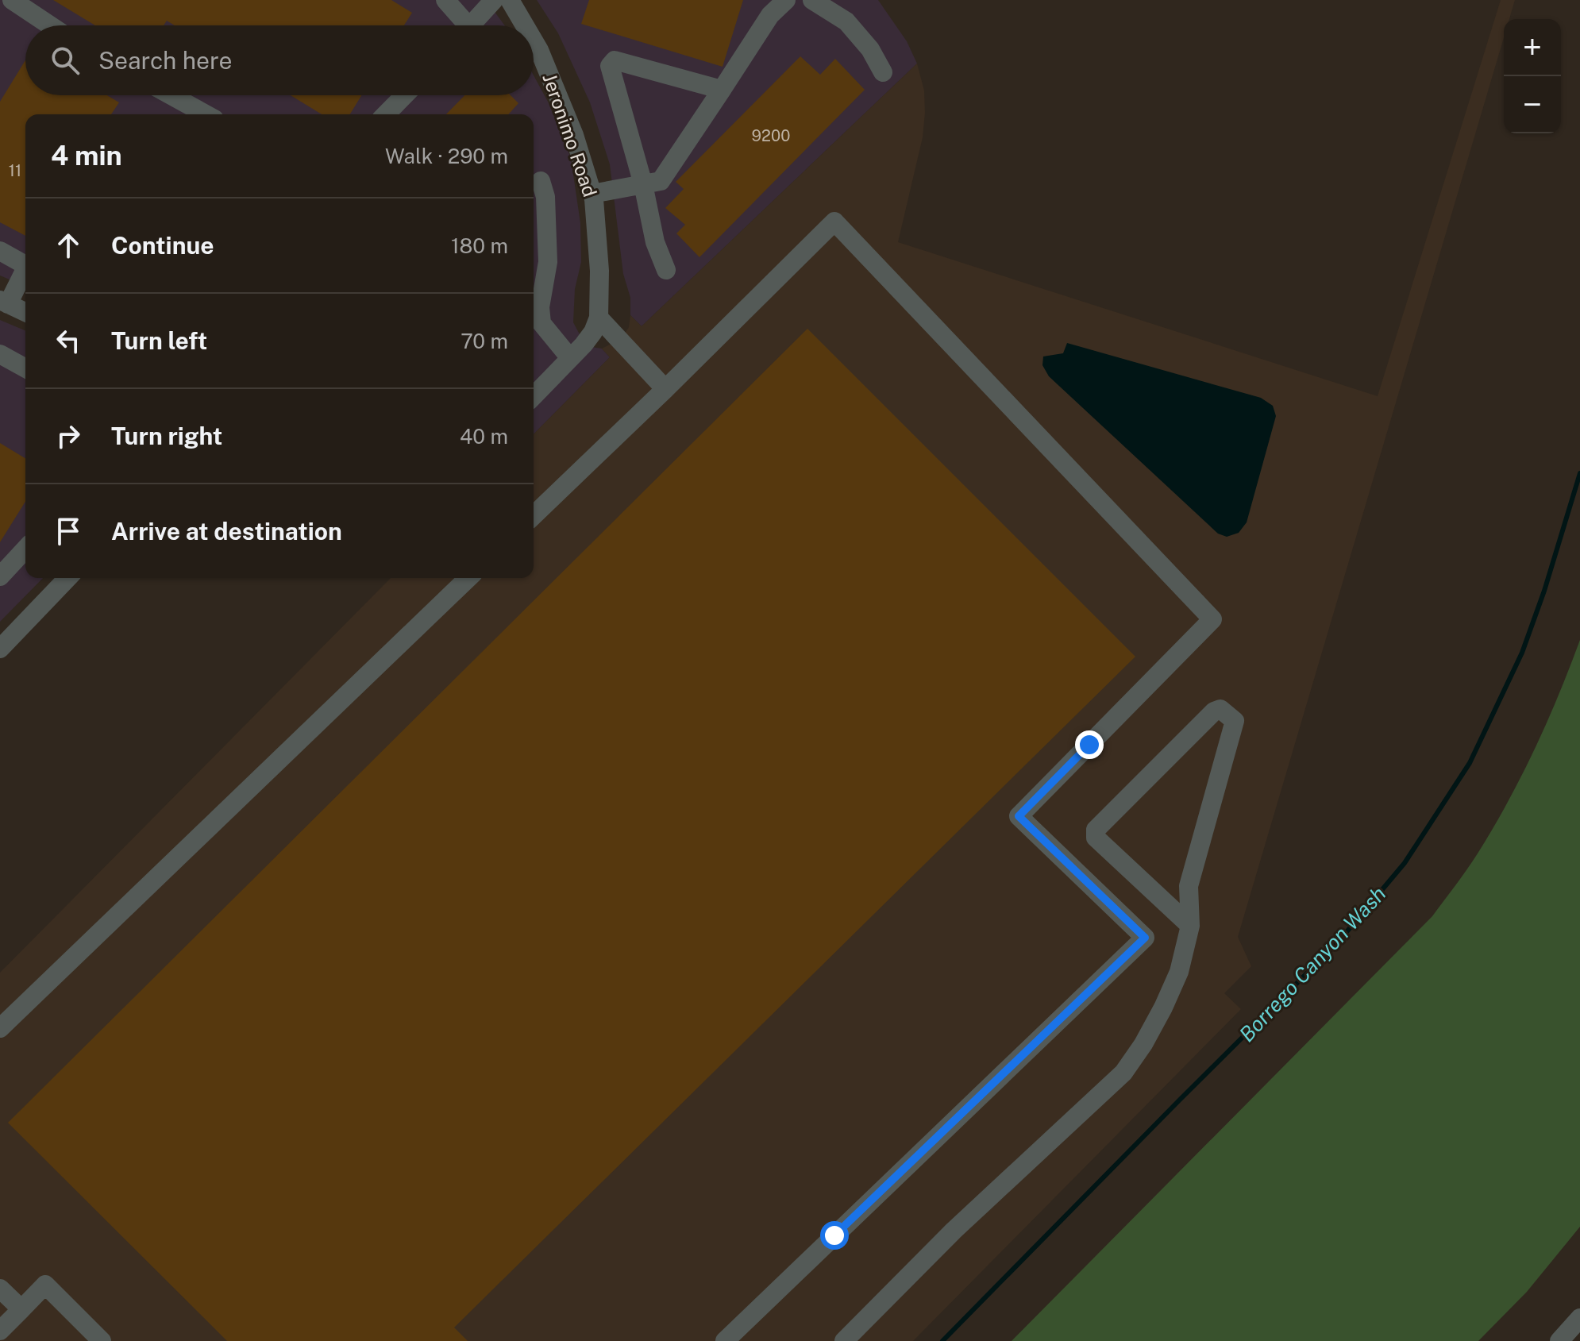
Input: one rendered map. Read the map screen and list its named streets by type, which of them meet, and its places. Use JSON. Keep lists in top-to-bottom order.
{
  "streets": {
    "street": ["Jeronimo Road"]
  },
  "water": ["Borrego Canyon Wash"],
  "house_numbers": ["9200", "11"],
  "page": {
    "map_buttons": ["+", "−"],
    "search": "Search here",
    "heading": ["4 min", "Walk · 290 m"],
    "list": [
      ["Continue", "180 m"],
      ["Turn left", "70 m"],
      ["Turn right", "40 m"],
      "Arrive at destination"
    ]
  }
}
